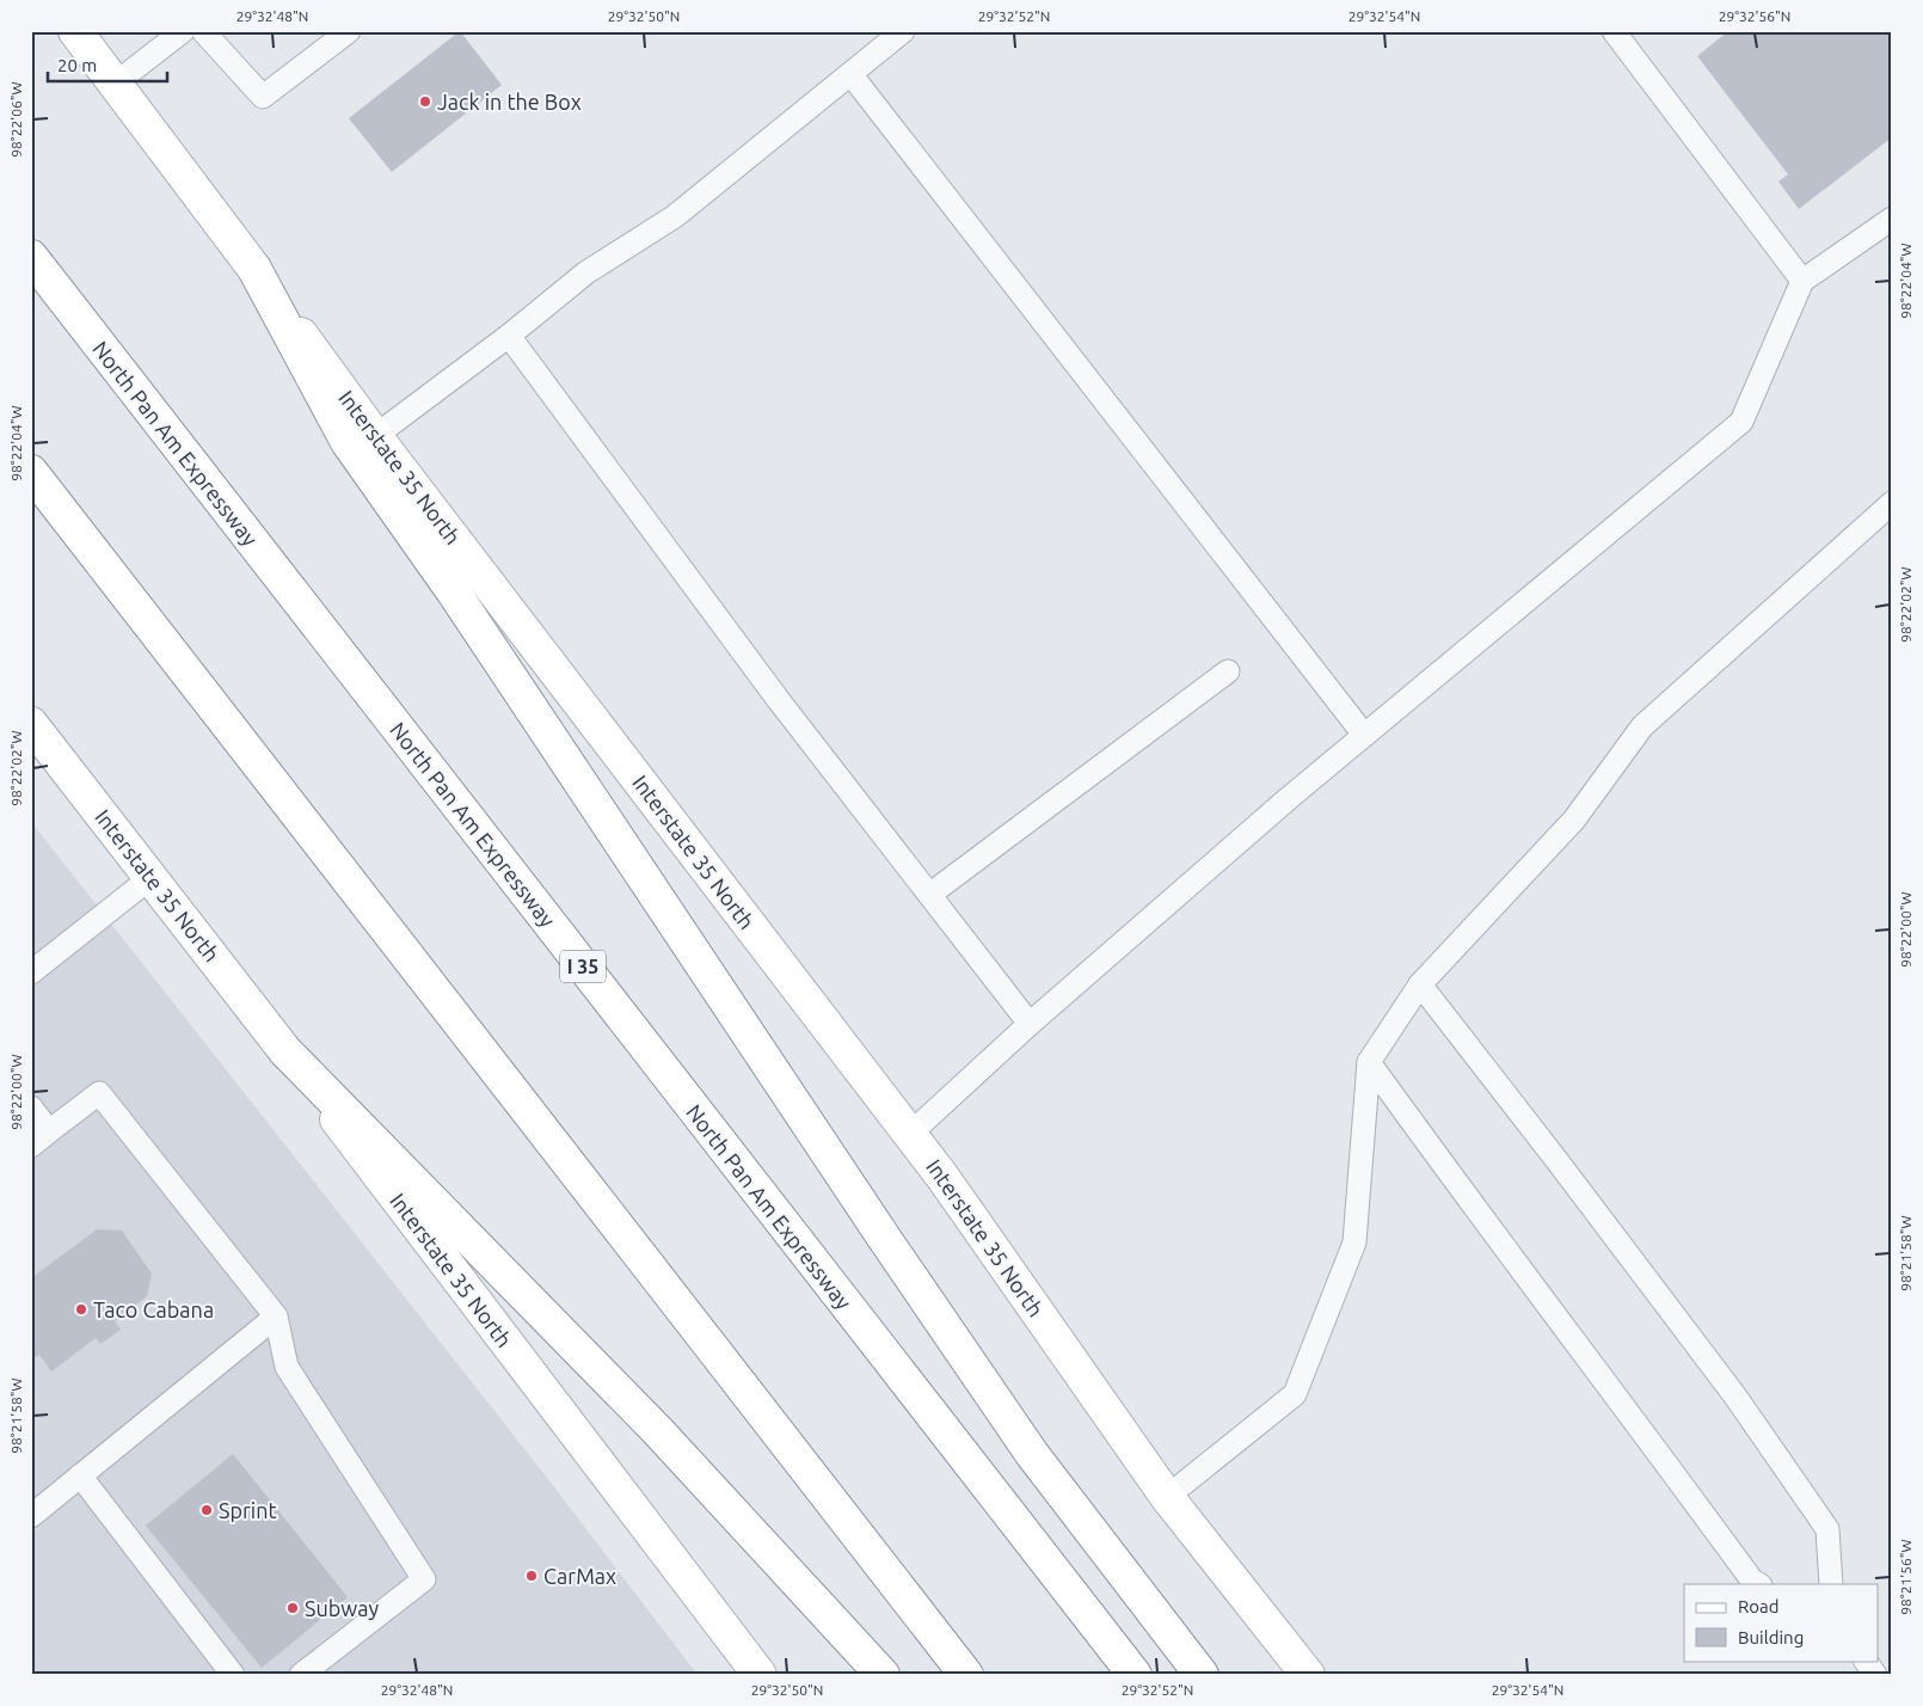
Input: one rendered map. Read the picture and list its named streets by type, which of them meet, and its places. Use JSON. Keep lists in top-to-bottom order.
{
  "streets": {
    "main road": ["North Pan Am Expressway", "Interstate 35 North", "I 35"]
  },
  "places": [
    "Jack in the Box",
    "Taco Cabana",
    "Sprint",
    "CarMax",
    "Subway"
  ],
  "legend": ["Road", "Building"],
  "scale_bar": "20 m",
  "coordinates": [
    "29°32'48\"N",
    "29°32'50\"N",
    "29°32'52\"N",
    "29°32'54\"N",
    "29°32'56\"N",
    "98°22'06\"W",
    "98°22'04\"W",
    "98°22'02\"W",
    "98°22'00\"W",
    "98°21'58\"W",
    "98°21'56\"W"
  ]
}
